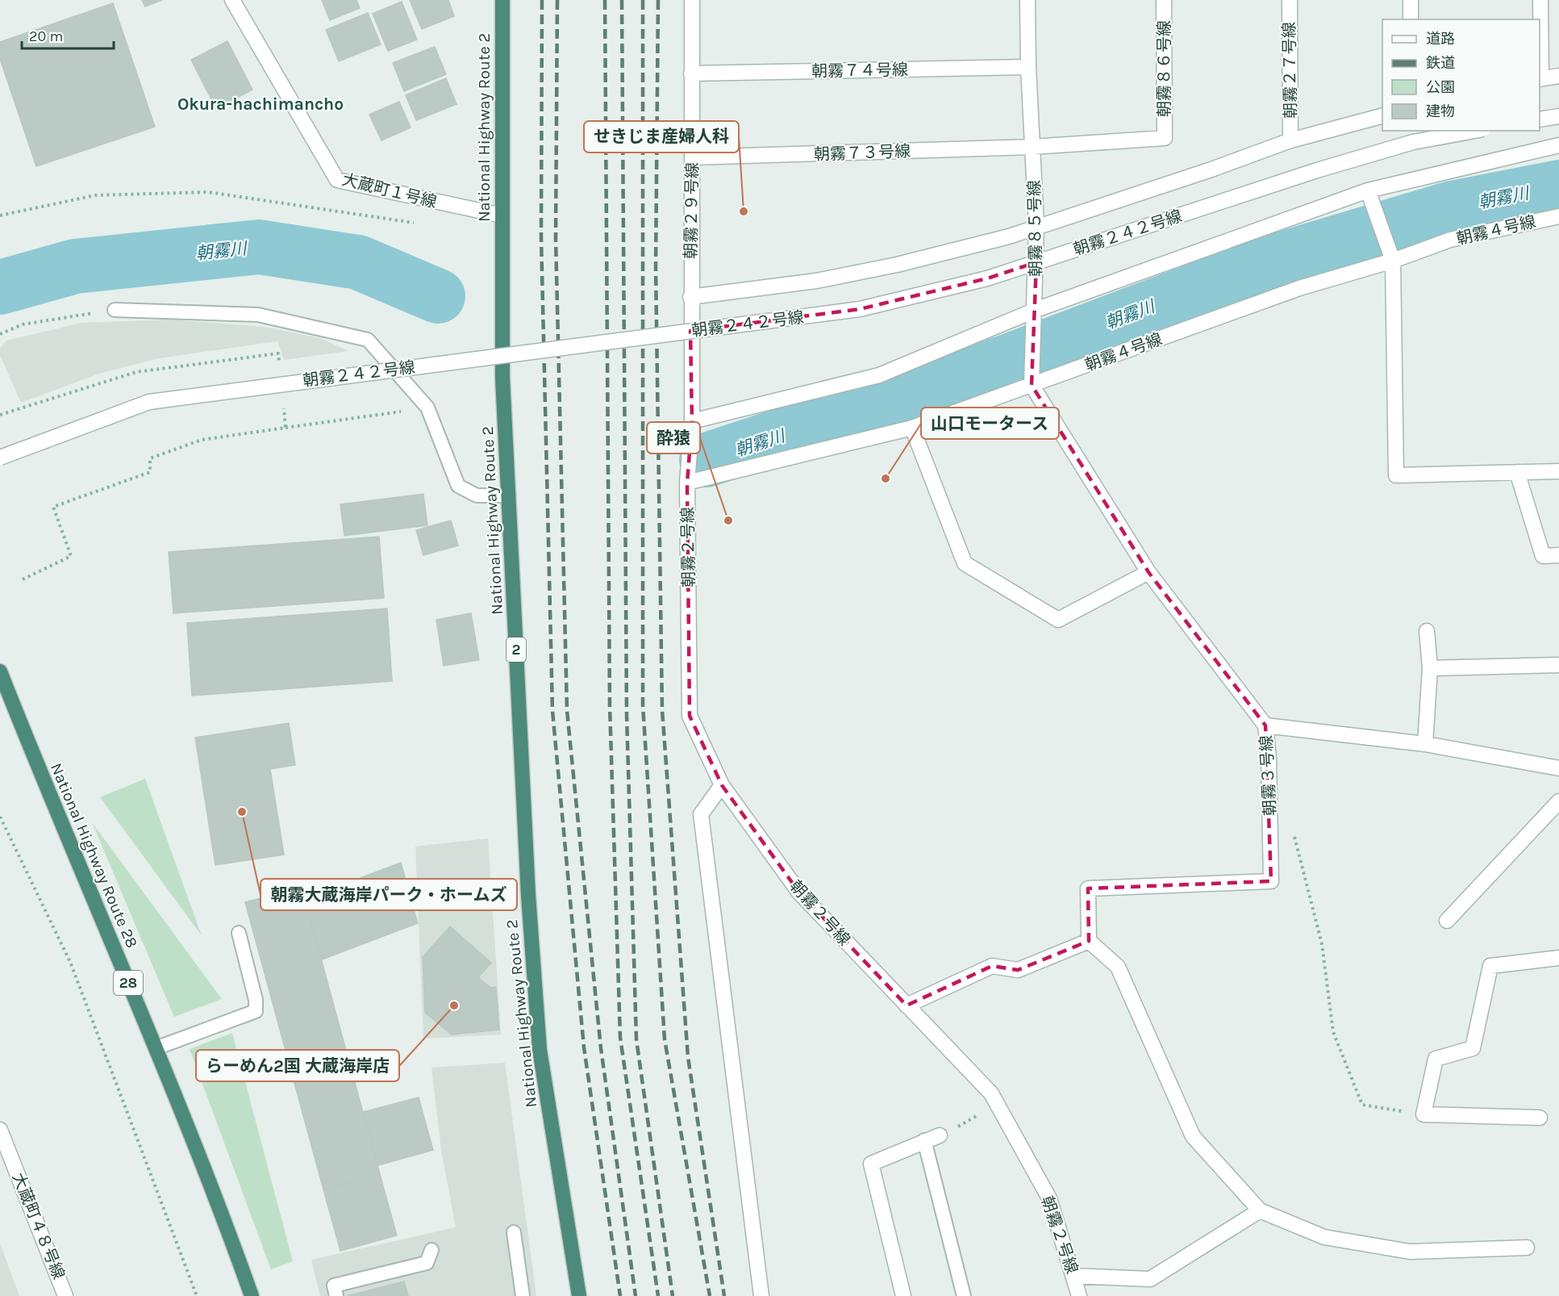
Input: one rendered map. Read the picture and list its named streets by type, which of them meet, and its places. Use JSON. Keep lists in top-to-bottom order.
{
  "streets": {
    "highway": [
      "National Highway Route 2",
      "2",
      "National Highway Route 28",
      "28"
    ],
    "street": [
      "朝霧８６号線",
      "朝霧７４号線",
      "朝霧２７号線",
      "朝霧７３号線",
      "大蔵町１号線",
      "朝霧２９号線",
      "朝霧８５号線",
      "朝霧４号線",
      "朝霧２４２号線",
      "朝霧２号線",
      "朝霧３号線",
      "大蔵町４８号線"
    ]
  },
  "crossings": [
    ["朝霧８６号線", "朝霧７３号線"],
    ["朝霧８６号線", "朝霧８５号線"],
    ["朝霧７４号線", "朝霧２９号線"],
    ["朝霧７４号線", "朝霧８５号線"],
    ["National Highway Route 2", "大蔵町１号線"],
    ["朝霧７３号線", "朝霧２９号線"],
    ["朝霧７３号線", "朝霧８５号線"],
    ["朝霧２９号線", "朝霧２号線"],
    ["朝霧４号線", "朝霧２号線"],
    ["朝霧４号線", "朝霧３号線"]
  ],
  "districts": ["Okura-hachimancho"],
  "water": ["朝霧川"],
  "places": [
    "せきじま産婦人科",
    "山口モータース",
    "酔猿",
    "朝霧大蔵海岸パーク・ホームズ",
    "らーめん2国 大蔵海岸店"
  ],
  "legend": [
    "道路",
    "鉄道",
    "公園",
    "建物"
  ],
  "scale_bar": "20 m"
}
